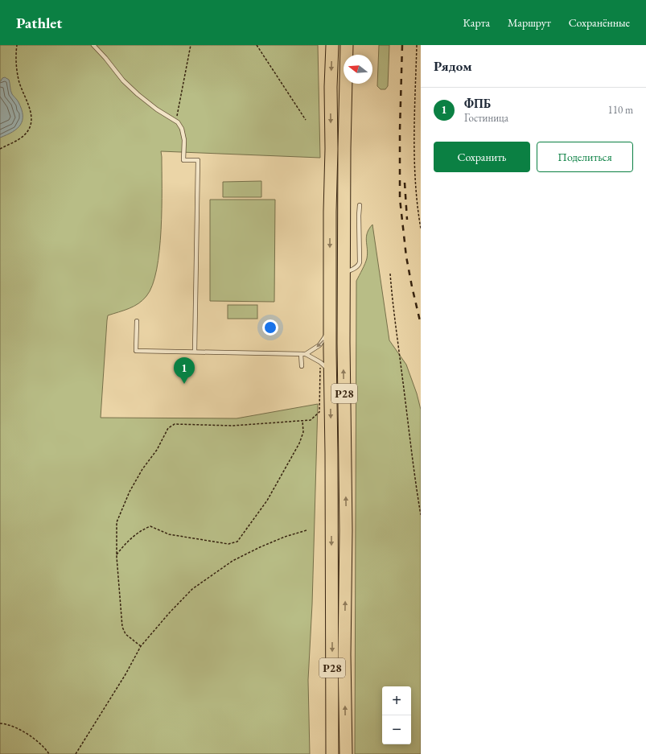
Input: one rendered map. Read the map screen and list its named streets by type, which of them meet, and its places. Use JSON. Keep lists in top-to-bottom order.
{
  "streets": {
    "highway": ["Р28"]
  },
  "north": "left",
  "page": {
    "header": "Pathlet",
    "nav": ["Карта", "Маршрут", "Сохранённые"],
    "heading": "Рядом",
    "list": [
      {
        "mark": "1",
        "name": "ФПБ",
        "note": "Гостиница",
        "value": "110 m"
      }
    ],
    "buttons": ["Сохранить", "Поделиться"],
    "pins": "1",
    "map_buttons": ["+", "−"]
  }
}
